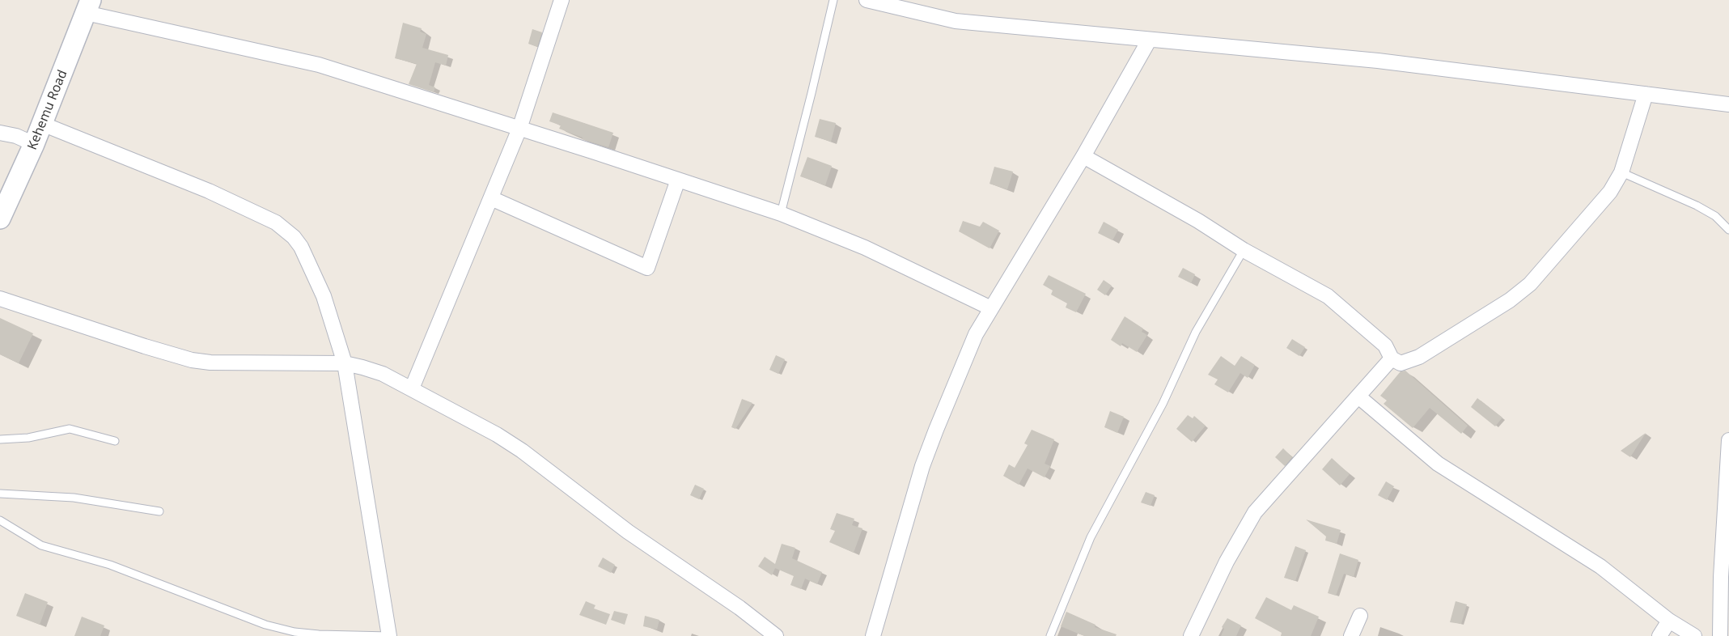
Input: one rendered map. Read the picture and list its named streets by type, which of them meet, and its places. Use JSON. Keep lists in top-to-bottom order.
{
  "streets": {
    "street": ["Kehemu Road"]
  }
}
